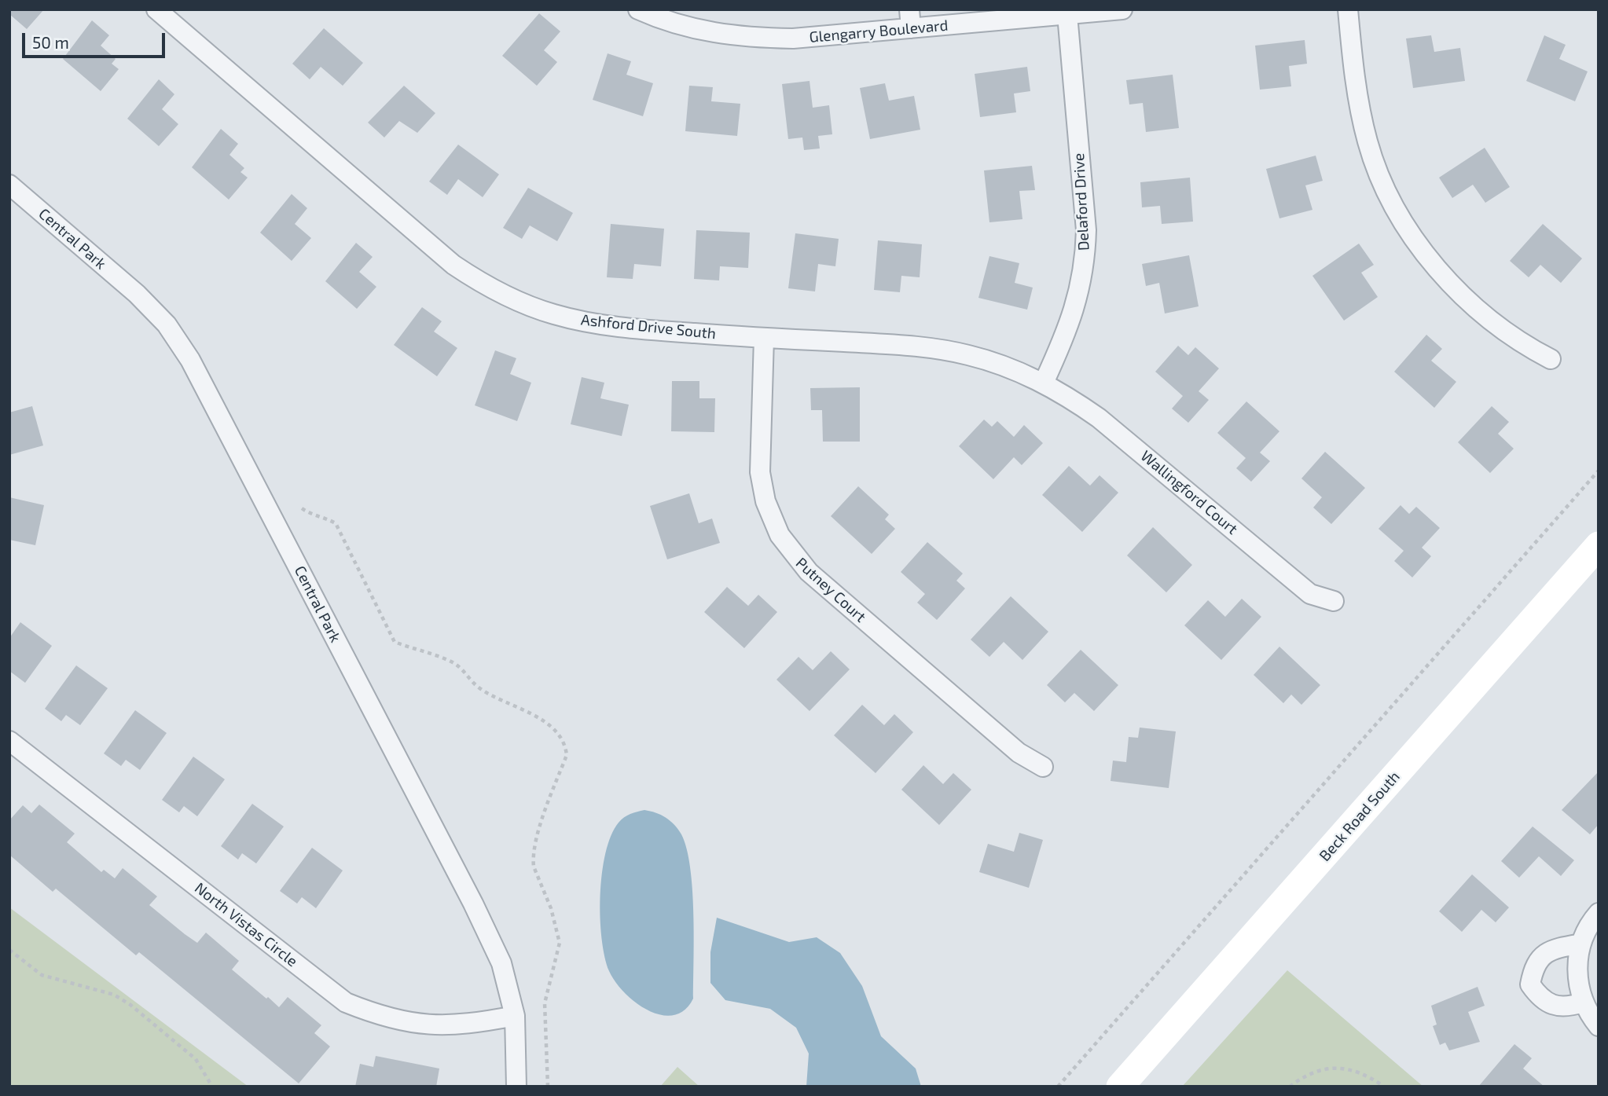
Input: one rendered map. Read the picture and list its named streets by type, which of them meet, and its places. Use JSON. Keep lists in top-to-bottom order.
{
  "streets": {
    "main road": ["Beck Road South"],
    "street": [
      "Glengarry Boulevard",
      "Delaford Drive",
      "Central Park",
      "Ashford Drive South",
      "Wallingford Court",
      "Putney Court",
      "North Vistas Circle"
    ]
  },
  "crossings": [
    ["Glengarry Boulevard", "Delaford Drive"],
    ["Delaford Drive", "Ashford Drive South"],
    ["Delaford Drive", "Wallingford Court"],
    ["Central Park", "North Vistas Circle"],
    ["Ashford Drive South", "Wallingford Court"],
    ["Ashford Drive South", "Putney Court"]
  ],
  "scale_bar": "50 m"
}
